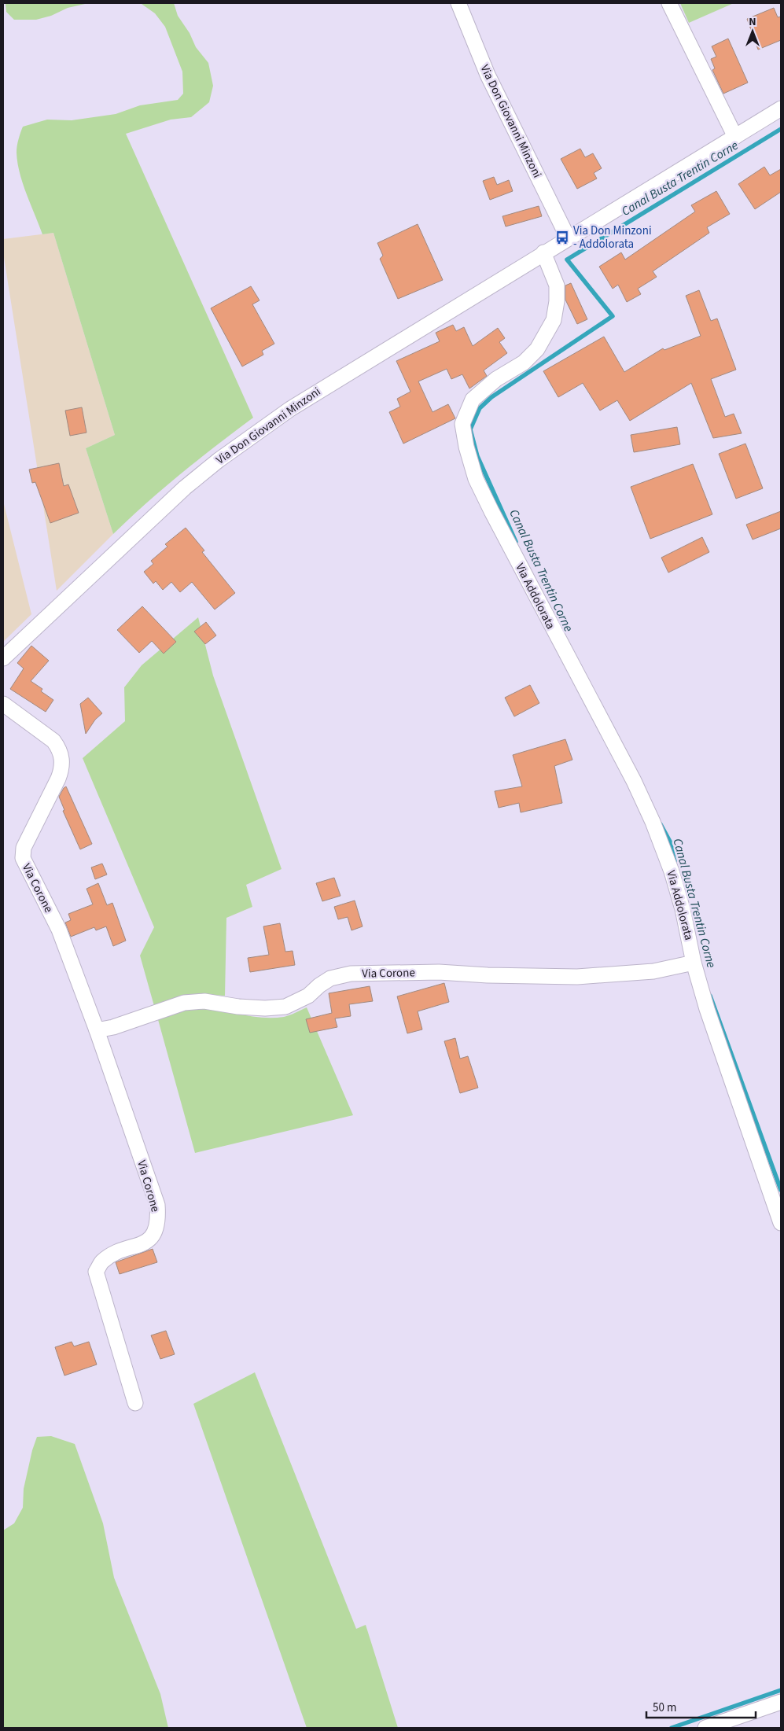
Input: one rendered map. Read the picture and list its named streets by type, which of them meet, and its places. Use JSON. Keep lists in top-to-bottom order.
{
  "streets": {
    "street": ["Via Don Giovanni Minzoni", "Via Addolorata", "Via Corone"]
  },
  "crossings": [
    ["Via Don Giovanni Minzoni", "Via Addolorata"],
    ["Via Addolorata", "Via Corone"]
  ],
  "water": ["Canal Busta Trentin Corne"],
  "places": {
    "bus stop": ["Via Don Minzoni - Addolorata"]
  },
  "scale_bar": "50 m",
  "north": "top"
}
